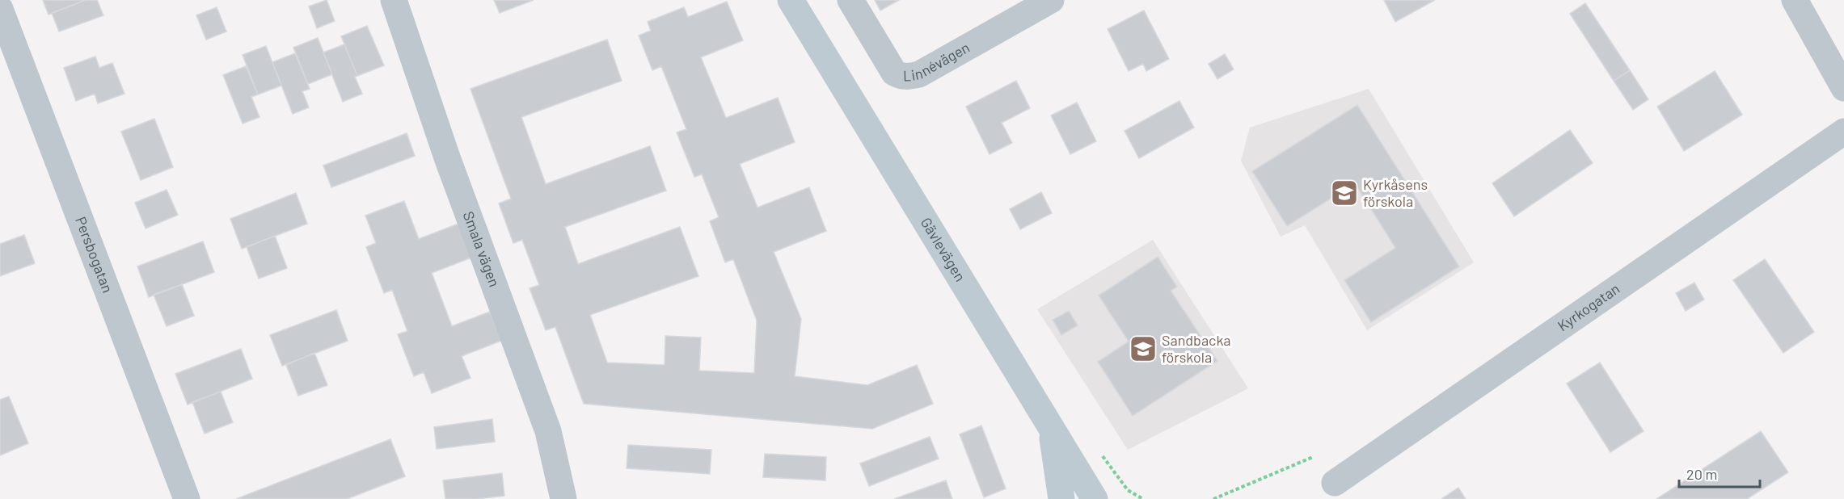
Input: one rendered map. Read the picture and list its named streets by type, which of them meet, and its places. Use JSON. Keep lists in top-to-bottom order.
{
  "streets": {
    "main road": ["Gävlevägen"],
    "street": [
      "Linnévägen",
      "Smala vägen",
      "Persbogatan",
      "Kyrkogatan"
    ]
  },
  "places": {
    "school or university": ["Kyrkåsens förskola", "Sandbacka förskola"]
  },
  "scale_bar": "20 m"
}
